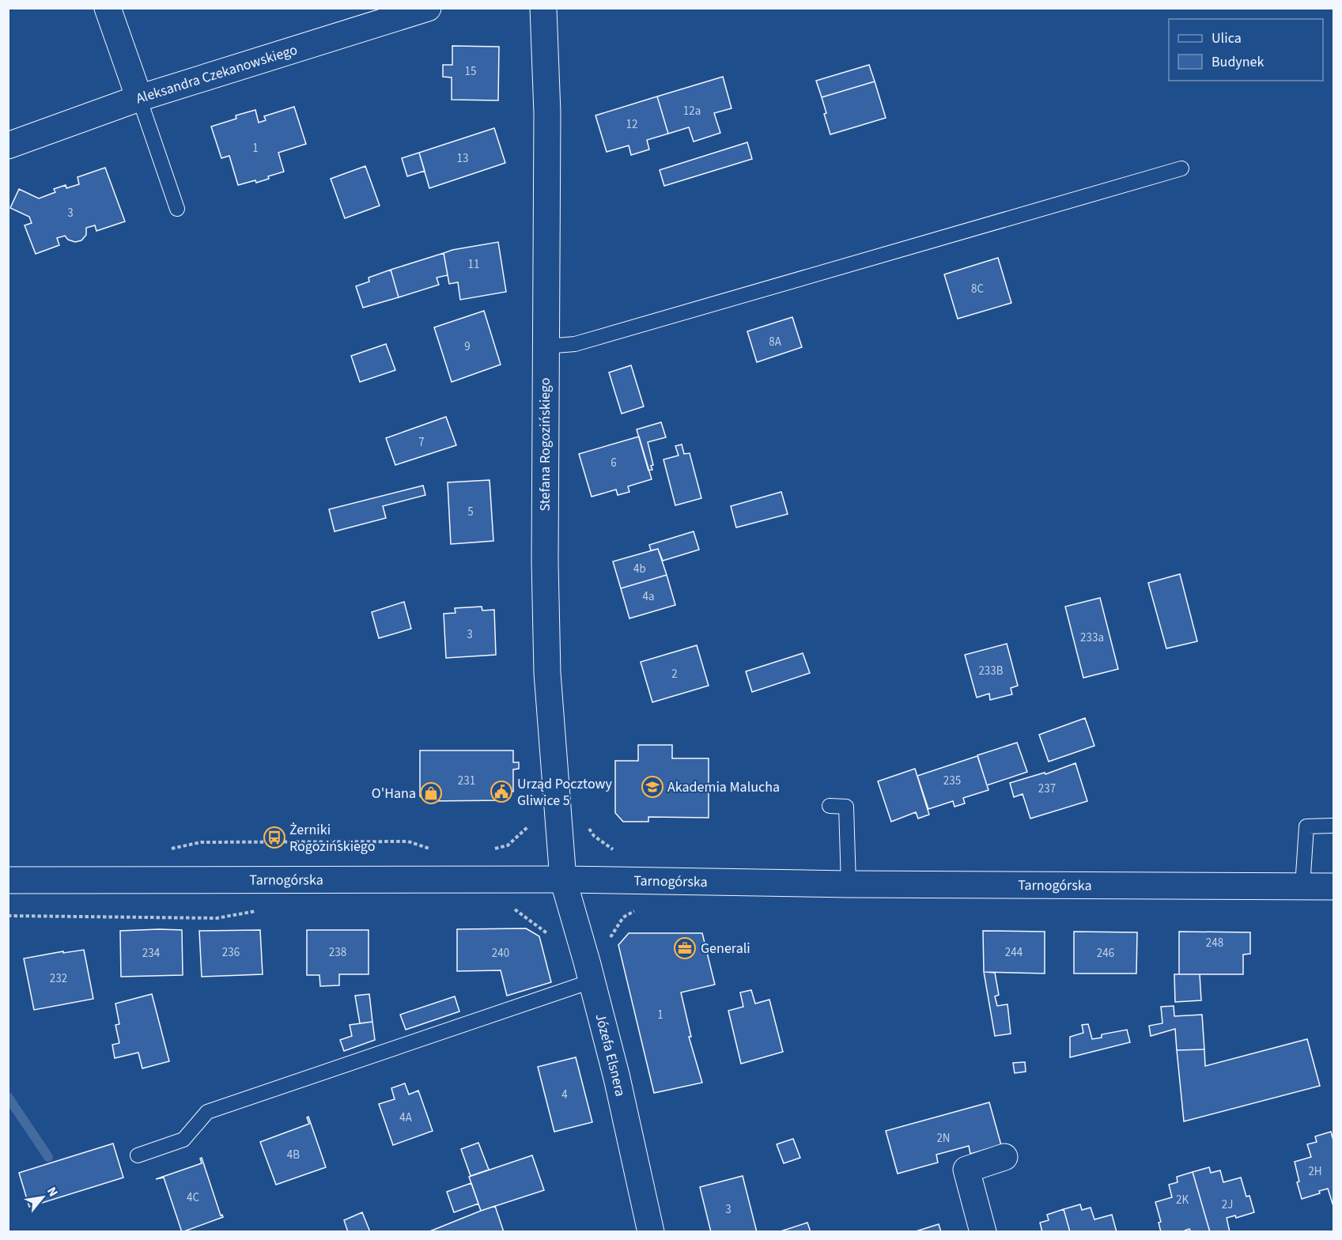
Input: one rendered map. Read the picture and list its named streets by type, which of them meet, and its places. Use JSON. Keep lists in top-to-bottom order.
{
  "streets": {
    "street": [
      "Aleksandra Czekanowskiego",
      "Stefana Rogozińskiego",
      "Tarnogórska",
      "Józefa Elsnera"
    ]
  },
  "crossings": [
    ["Stefana Rogozińskiego", "Tarnogórska"],
    ["Stefana Rogozińskiego", "Józefa Elsnera"],
    ["Tarnogórska", "Józefa Elsnera"]
  ],
  "places": {
    "school or university": ["Akademia Malucha"],
    "public building": ["Urząd Pocztowy Gliwice 5"],
    "shop": ["O'Hana"],
    "bus stop": ["Żerniki Rogozińskiego"],
    "office": ["Generali"]
  },
  "house_numbers": [
    "15",
    "12a",
    "12",
    "1",
    "13",
    "3",
    "11",
    "8C",
    "8A",
    "9",
    "7",
    "6",
    "5",
    "4b",
    "4a",
    "3",
    "233a",
    "233B",
    "2",
    "231",
    "235",
    "237",
    "248",
    "236",
    "238",
    "244",
    "234",
    "240",
    "246",
    "232",
    "1",
    "4",
    "4A",
    "2N",
    "4B",
    "2H",
    "4C",
    "2K",
    "2J",
    "3"
  ],
  "legend": ["Ulica", "Budynek"],
  "north": "top right"
}
